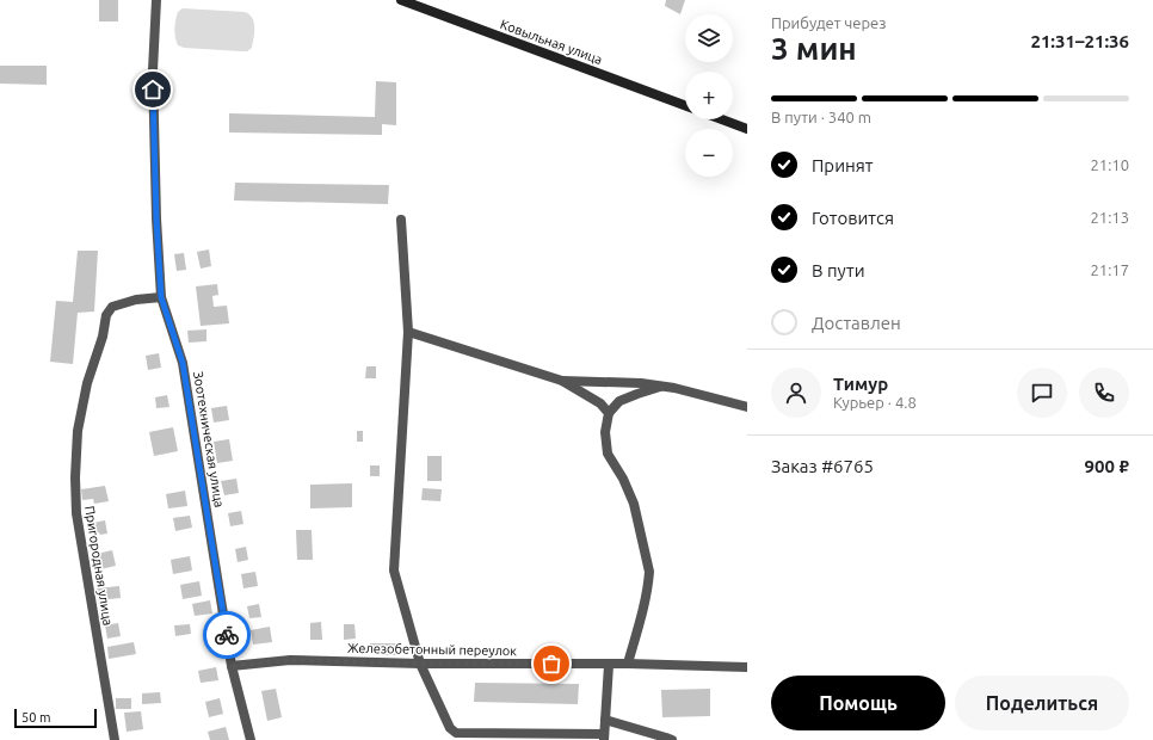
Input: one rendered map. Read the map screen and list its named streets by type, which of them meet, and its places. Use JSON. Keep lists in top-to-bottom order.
{
  "streets": {
    "main road": ["Ковыльная улица"],
    "street": ["Зоотехническая улица", "Пригородная улица", "Железобетонный переулок"]
  },
  "crossings": [
    ["Зоотехническая улица", "Пригородная улица"],
    ["Зоотехническая улица", "Железобетонный переулок"]
  ],
  "scale_bar": "50 m",
  "page": {
    "heading": ["3 мин", "Прибудет через", "21:31–21:36"],
    "panel": [
      "Тимур",
      "Курьер · 4.8",
      "Заказ #6765",
      "900 ₽"
    ],
    "map_buttons": ["+", "−"],
    "bar": "В пути · 340 m",
    "list": [
      ["Принят", "21:10"],
      ["Готовится", "21:13"],
      ["В пути", "21:17"],
      "Доставлен"
    ],
    "buttons": ["Помощь", "Поделиться"],
    "scale": "50 m"
  }
}
